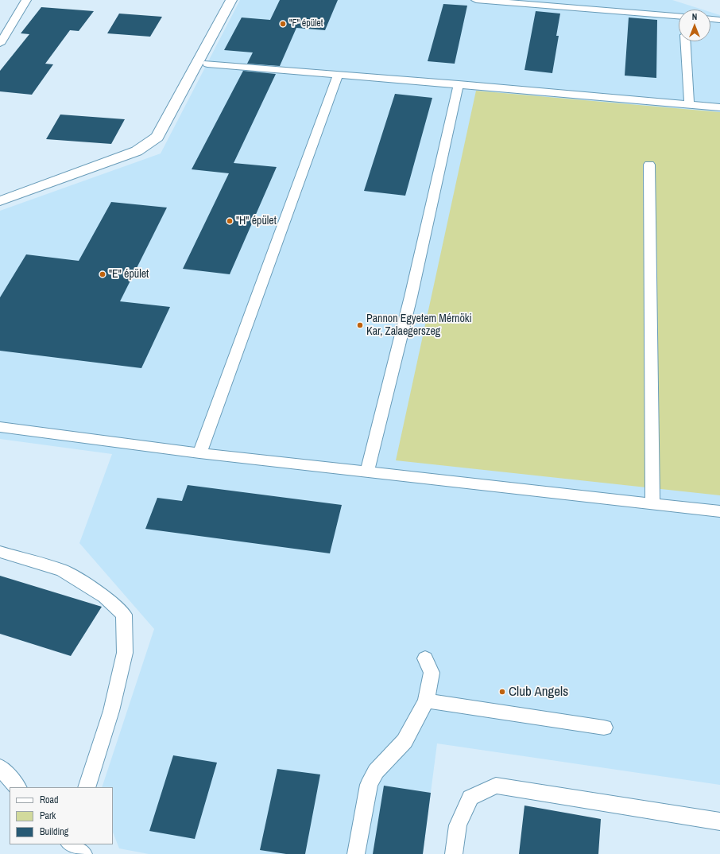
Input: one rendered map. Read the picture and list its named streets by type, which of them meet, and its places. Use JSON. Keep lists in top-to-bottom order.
{
  "places": [
    "\"F\" épület",
    "\"H\" épület",
    "\"E\" épület",
    "Pannon Egyetem Mérnöki Kar, Zalaegerszeg",
    "Club Angels"
  ],
  "legend": ["Road", "Park", "Building"],
  "north": "top"
}
